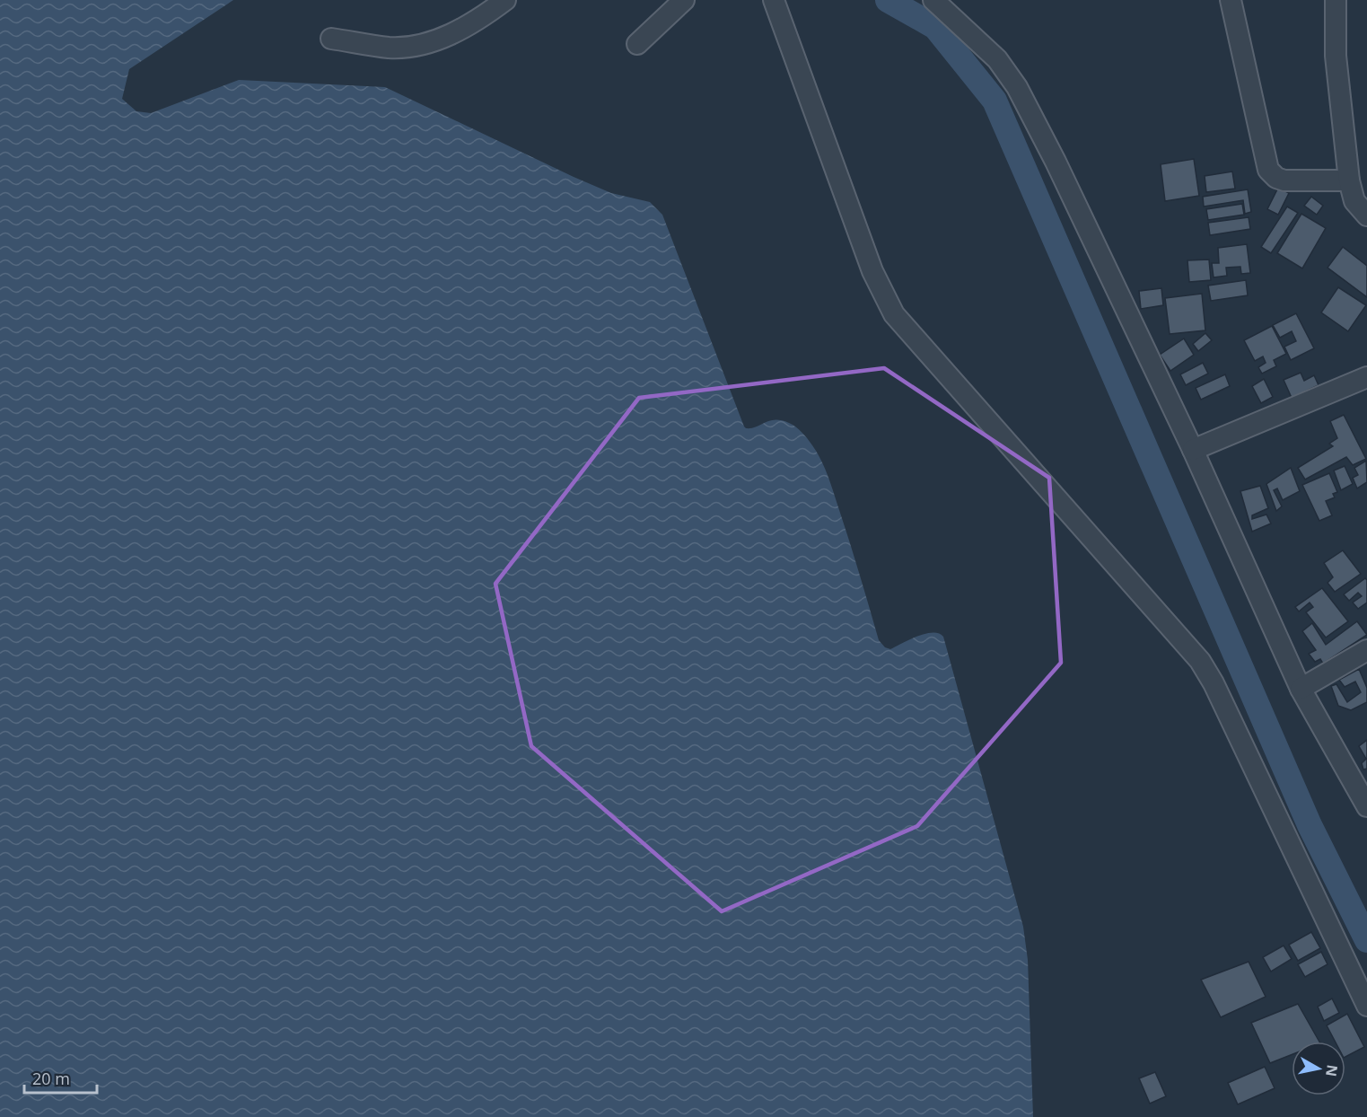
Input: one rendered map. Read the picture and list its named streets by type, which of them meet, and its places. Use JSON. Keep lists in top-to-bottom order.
{
  "scale_bar": "20 m",
  "north": "right"
}
